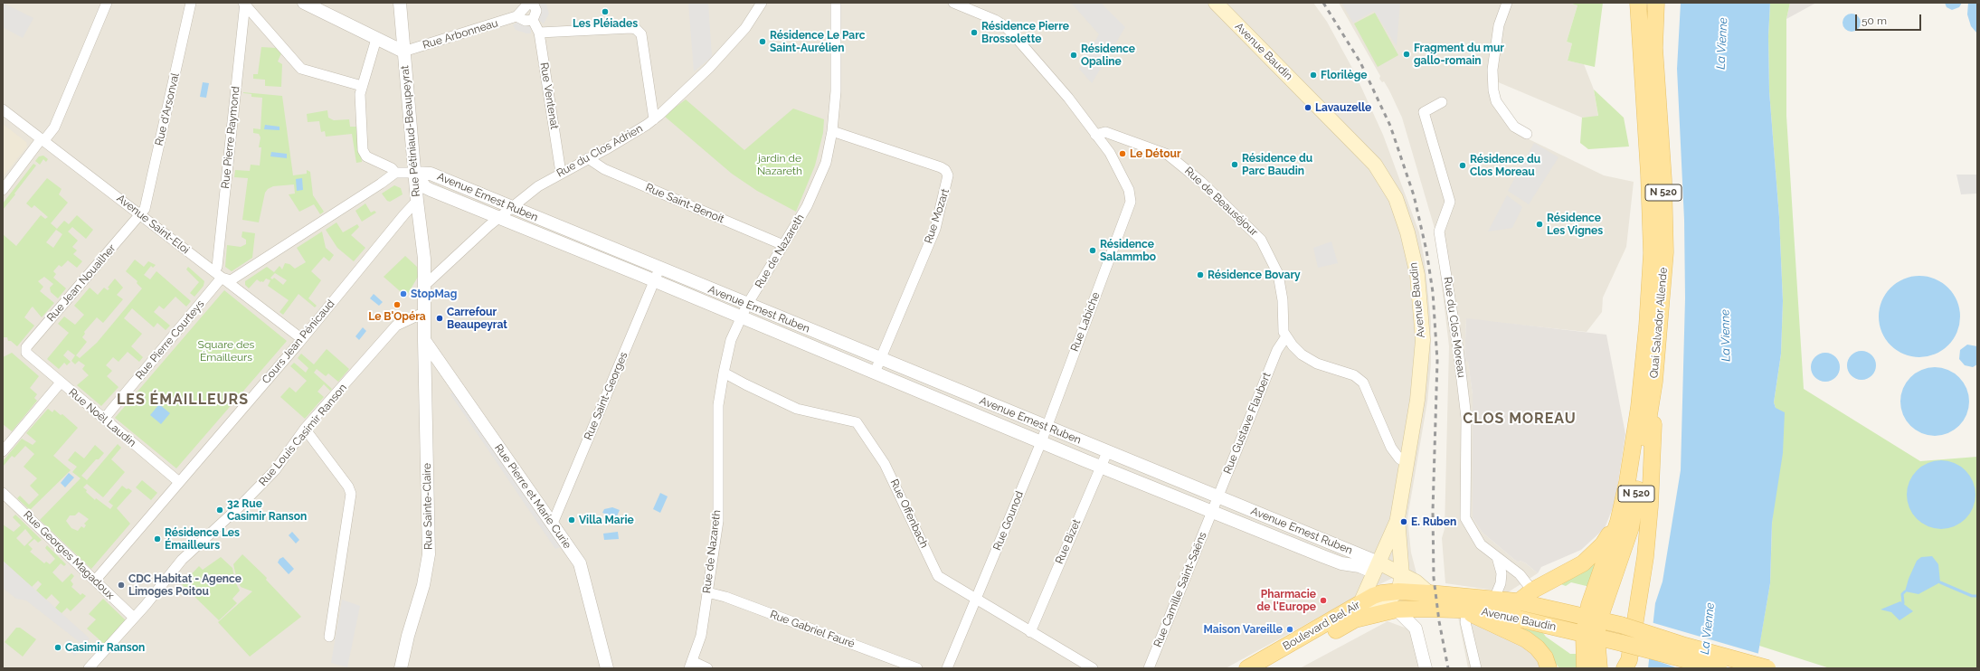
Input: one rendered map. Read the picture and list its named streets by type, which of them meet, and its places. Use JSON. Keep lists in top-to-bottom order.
{
  "streets": {
    "main road": [
      "Avenue Baudin",
      "N 520",
      "Avenue Ernest Ruben",
      "Quai Salvador Allende",
      "Boulevard Bel Air"
    ],
    "street": [
      "Rue Arbonneau",
      "Rue Ventenat",
      "Rue d'Arsonval",
      "Rue Pétiniaud-Beaupeyrat",
      "Rue Pierre Raymond",
      "Rue du Clos Adrien",
      "Rue de Beauséjour",
      "Rue Saint-Benoit",
      "Rue Mozart",
      "Avenue Saint-Eloi",
      "Rue de Nazareth",
      "Rue Jean Nouailher",
      "Rue Labiche",
      "Rue du Clos Moreau",
      "Rue Pierre Courteys",
      "Cours Jean Pénicaud",
      "Rue Saint-Georges",
      "Rue Noël Laudin",
      "Rue Gustave Flaubert",
      "Rue Louis Casimir Ranson",
      "Rue Pierre et Marie Curie",
      "Rue Sainte-Claire",
      "Rue Offenbach",
      "Rue Gounod",
      "Rue Bizet",
      "Rue Georges Magadoux",
      "Rue Camille Saint-Saëns",
      "Rue Gabriel Fauré"
    ]
  },
  "crossings": [
    ["Rue Arbonneau", "Rue Pétiniaud-Beaupeyrat"],
    ["Avenue Baudin", "Avenue Ernest Ruben"],
    ["Avenue Baudin", "Rue de Beauséjour"],
    ["Avenue Baudin", "Quai Salvador Allende"],
    ["Avenue Baudin", "Boulevard Bel Air"],
    ["Rue Ventenat", "Rue du Clos Adrien"],
    ["Rue d'Arsonval", "Avenue Saint-Eloi"],
    ["Rue d'Arsonval", "Rue Jean Nouailher"],
    ["Rue Pétiniaud-Beaupeyrat", "Rue du Clos Adrien"],
    ["Rue Pétiniaud-Beaupeyrat", "Avenue Ernest Ruben"],
    ["Rue Pétiniaud-Beaupeyrat", "Cours Jean Pénicaud"],
    ["Rue Pierre Raymond", "Avenue Saint-Eloi"],
    ["Rue du Clos Adrien", "Avenue Ernest Ruben"],
    ["Rue du Clos Adrien", "Rue Saint-Benoit"],
    ["Avenue Ernest Ruben", "Rue Mozart"],
    ["Avenue Ernest Ruben", "Rue de Nazareth"],
    ["Avenue Ernest Ruben", "Rue Labiche"],
    ["Avenue Ernest Ruben", "Rue Saint-Georges"],
    ["Avenue Ernest Ruben", "Rue Gustave Flaubert"],
    ["Avenue Ernest Ruben", "Rue Gounod"],
    ["Avenue Ernest Ruben", "Rue Bizet"],
    ["Avenue Ernest Ruben", "Rue Camille Saint-Saëns"],
    ["Rue de Beauséjour", "Rue Labiche"],
    ["Rue de Beauséjour", "Rue Gustave Flaubert"],
    ["Rue Saint-Benoit", "Rue de Nazareth"],
    ["Rue Mozart", "Rue de Nazareth"],
    ["Avenue Saint-Eloi", "Rue Jean Nouailher"],
    ["Avenue Saint-Eloi", "Rue Pierre Courteys"],
    ["Avenue Saint-Eloi", "Cours Jean Pénicaud"],
    ["Rue de Nazareth", "Rue Offenbach"],
    ["Rue de Nazareth", "Rue Gabriel Fauré"],
    ["Rue Jean Nouailher", "Rue Noël Laudin"],
    ["Rue Labiche", "Rue Gounod"],
    ["Rue Pierre Courteys", "Rue Noël Laudin"],
    ["Cours Jean Pénicaud", "Rue Noël Laudin"],
    ["Cours Jean Pénicaud", "Rue Georges Magadoux"],
    ["Rue Saint-Georges", "Rue Pierre et Marie Curie"],
    ["Rue Gustave Flaubert", "Rue Camille Saint-Saëns"],
    ["Rue Louis Casimir Ranson", "Rue Georges Magadoux"],
    ["Rue Pierre et Marie Curie", "Rue Sainte-Claire"],
    ["Rue Offenbach", "Rue Gounod"],
    ["Rue Offenbach", "Rue Bizet"]
  ],
  "districts": ["LES ÉMAILLEURS", "CLOS MOREAU"],
  "water": ["La Vienne"],
  "parks": ["jardin de Nazareth", "Square des Émailleurs"],
  "places": [
    "Les Pléiades",
    "Résidence Pierre Brossolette",
    "Résidence Le Parc Saint-Aurélien",
    "Fragment du mur gallo-romain",
    "Résidence Opaline",
    "Florilège",
    "Lavauzelle",
    "Le Détour",
    "Résidence du Parc Baudin",
    "Résidence du Clos Moreau",
    "Résidence Les Vignes",
    "Résidence Salammbo",
    "Résidence Bovary",
    "StopMag",
    "Le B'Opéra",
    "Carrefour Beaupeyrat",
    "32 Rue Casimir Ranson",
    "Villa Marie",
    "E. Ruben",
    "Résidence Les Émailleurs",
    "CDC Habitat - Agence Limoges Poitou",
    "Pharmacie de l'Europe",
    "Maison Vareille",
    "Casimir Ranson"
  ],
  "scale_bar": "50 m"
}
